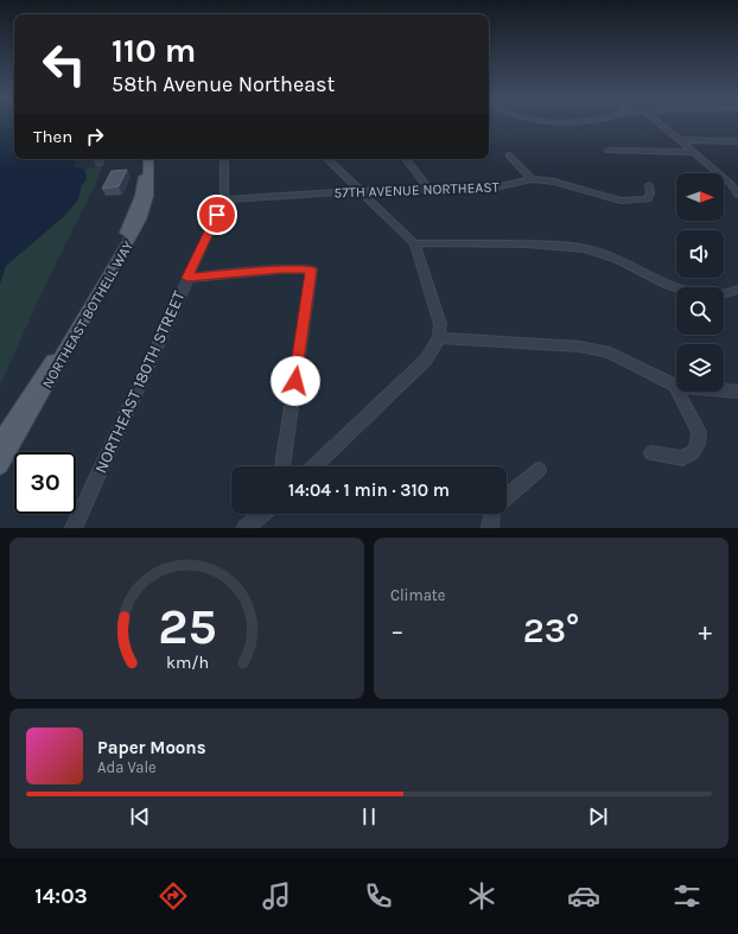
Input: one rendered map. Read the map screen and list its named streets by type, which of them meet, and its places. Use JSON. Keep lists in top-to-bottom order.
{
  "streets": {
    "main road": ["NORTHEAST BOTHELL WAY"],
    "street": ["57TH AVENUE NORTHEAST", "NORTHEAST 180TH STREET"]
  },
  "crossings": [
    ["57TH AVENUE NORTHEAST", "NORTHEAST 180TH STREET"]
  ],
  "north": "right",
  "page": {
    "turn": ["110 m", "58th Avenue Northeast"],
    "then": "Then",
    "limit": "30",
    "trip": "14:04 · 1 min · 310 m",
    "tile": "Climate",
    "heat": ["−", "23°", "+"],
    "song": ["Paper Moons", "Ada Vale"],
    "tabs": "14:03",
    "gauge": ["25", "km/h"]
  }
}
